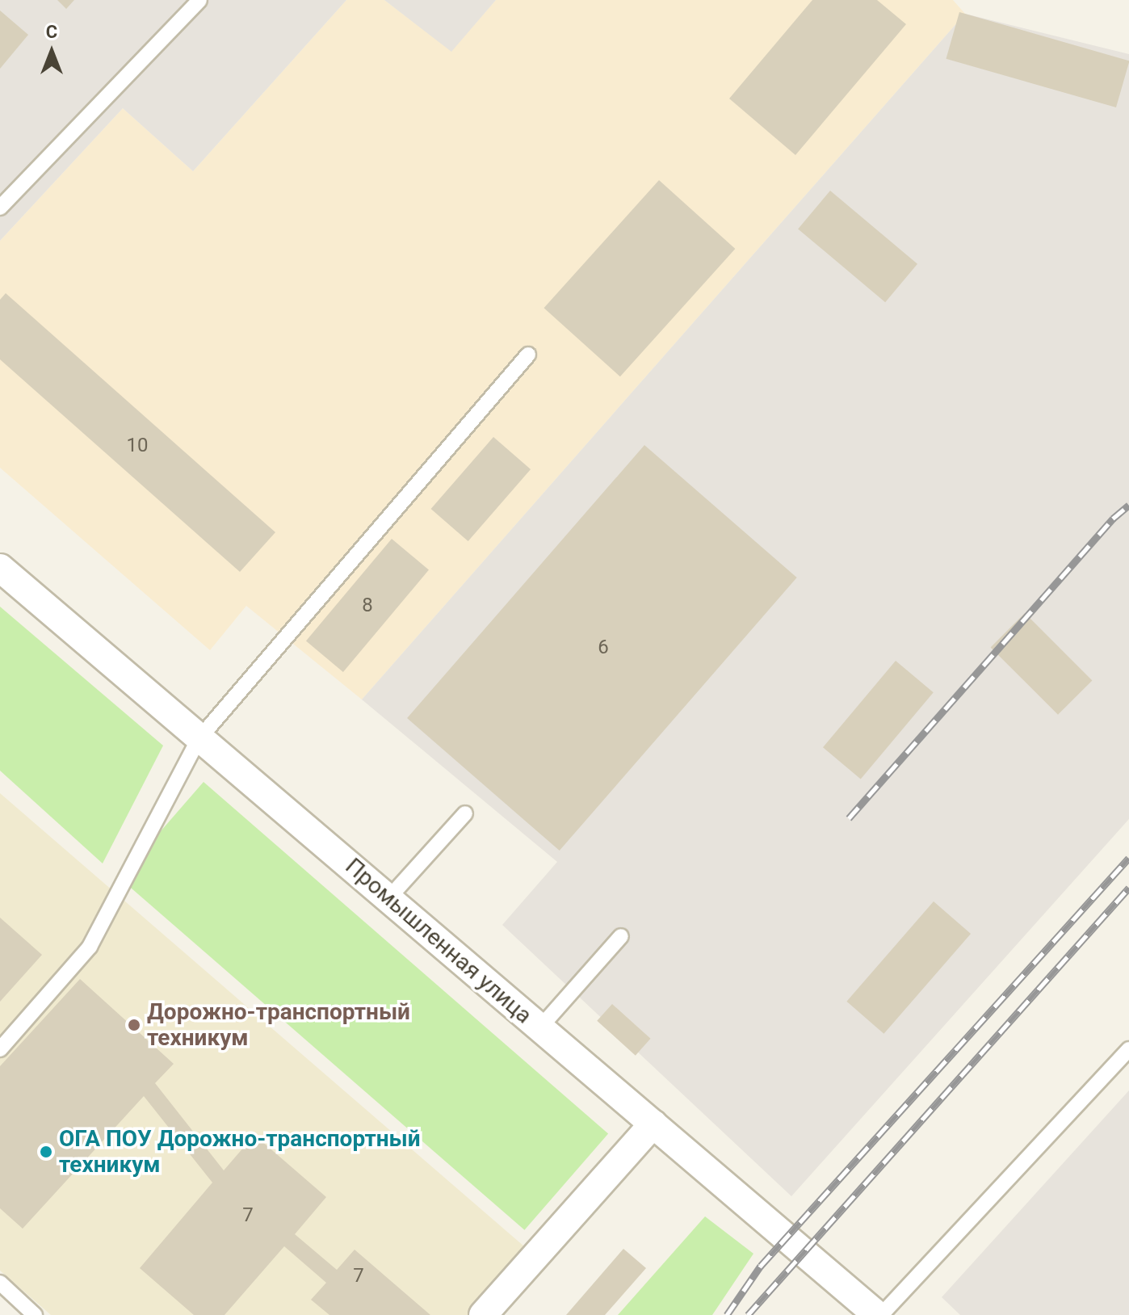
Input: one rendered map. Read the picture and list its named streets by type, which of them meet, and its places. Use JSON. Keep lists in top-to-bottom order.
{
  "streets": {
    "street": ["Промышленная улица"]
  },
  "places": ["Дорожно-транспортный техникум", "ОГА ПОУ Дорожно-транспортный техникум"],
  "house_numbers": [
    "10",
    "8",
    "6",
    "7",
    "7"
  ],
  "north": "top"
}
